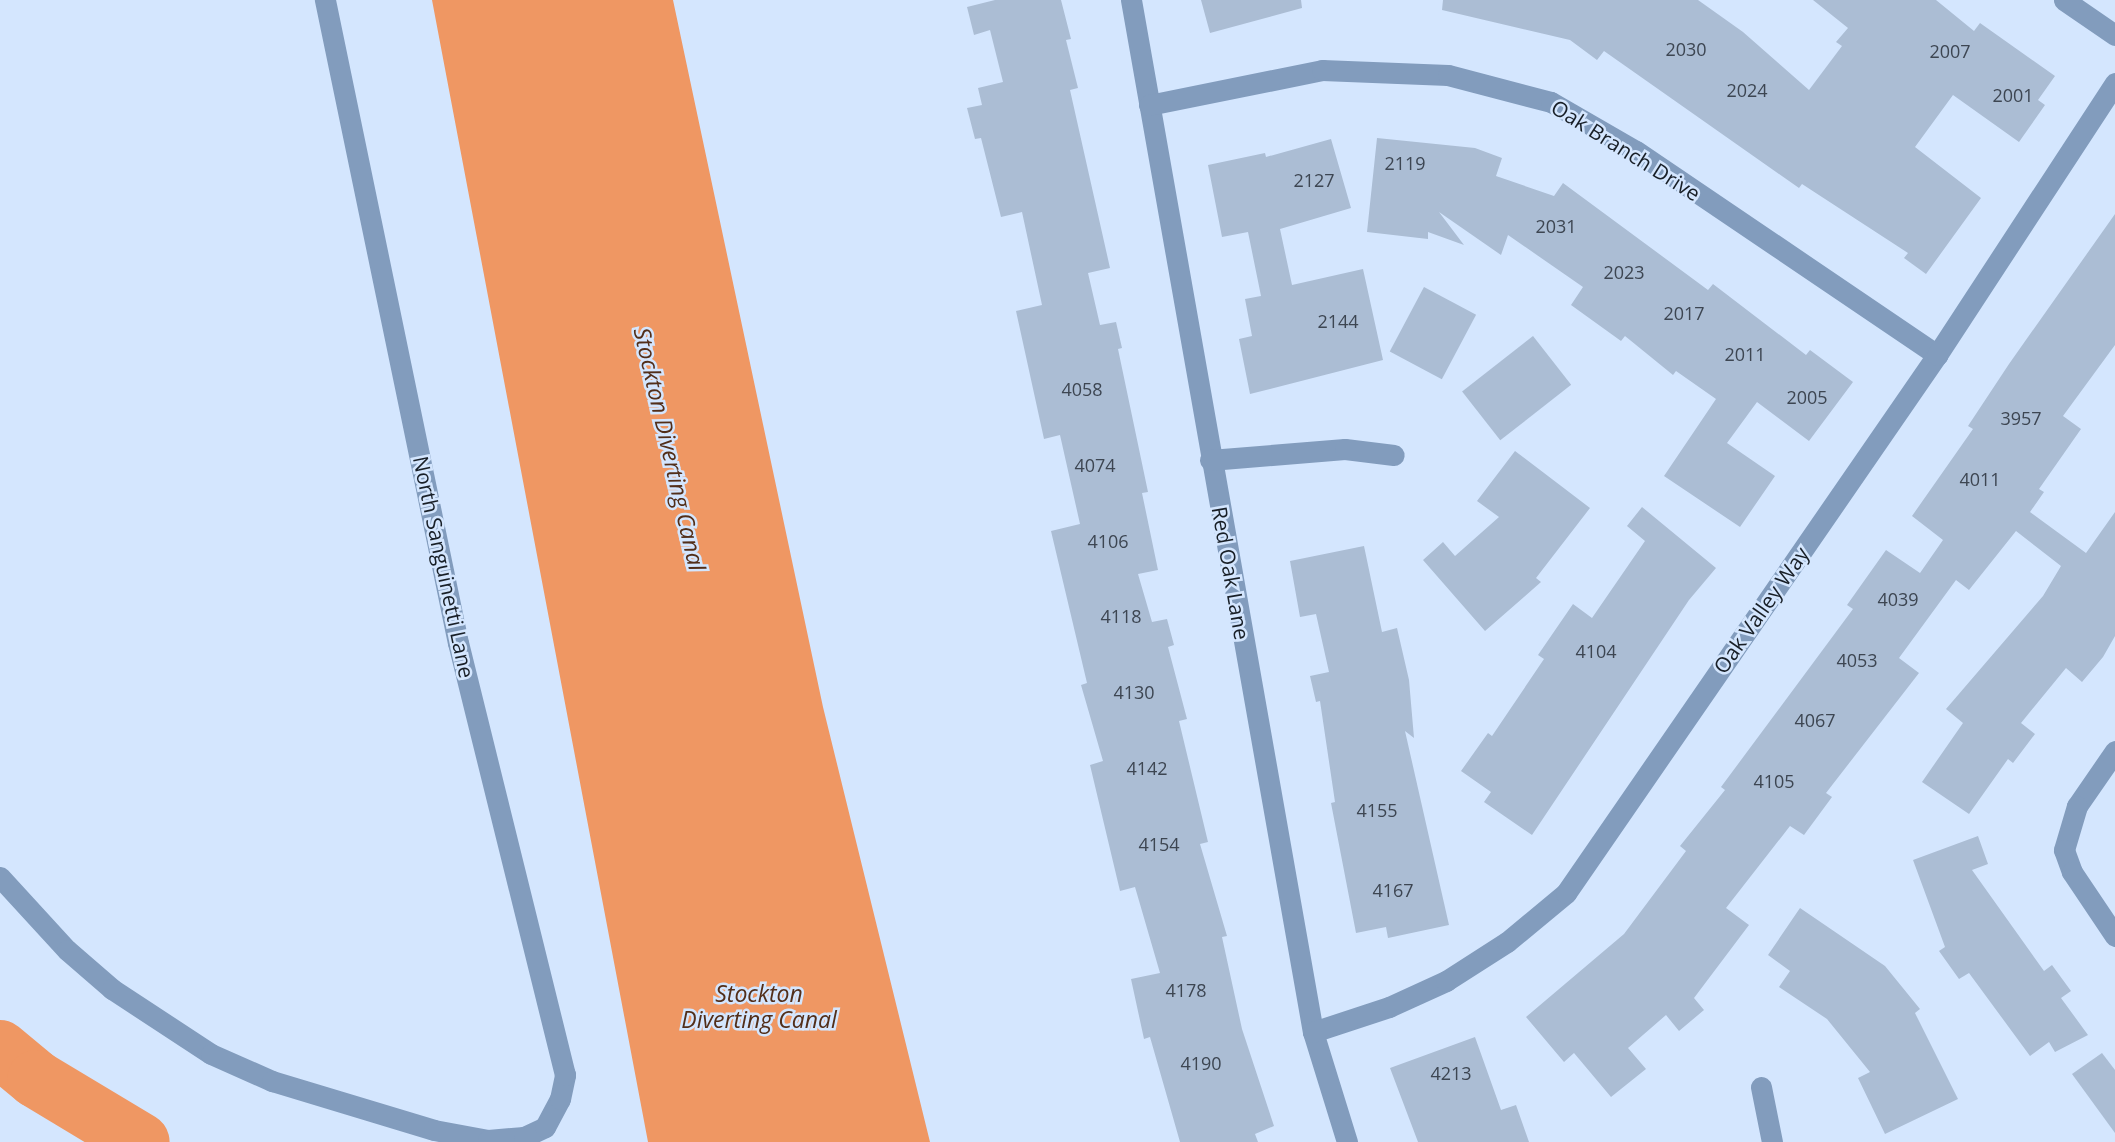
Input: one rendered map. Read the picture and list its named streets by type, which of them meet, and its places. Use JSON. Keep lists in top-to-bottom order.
{
  "streets": {
    "street": [
      "Oak Branch Drive",
      "North Sanguinetti Lane",
      "Red Oak Lane",
      "Oak Valley Way"
    ]
  },
  "crossings": [
    ["Oak Branch Drive", "Red Oak Lane"],
    ["Oak Branch Drive", "Oak Valley Way"],
    ["Red Oak Lane", "Oak Valley Way"]
  ],
  "water": ["Stockton Diverting Canal"],
  "house_numbers": [
    "2030",
    "2007",
    "2024",
    "2001",
    "2119",
    "2127",
    "2031",
    "2023",
    "2017",
    "2144",
    "2011",
    "4058",
    "2005",
    "3957",
    "4074",
    "4011",
    "4106",
    "4039",
    "4118",
    "4104",
    "4053",
    "4130",
    "4067",
    "4142",
    "4105",
    "4155",
    "4154",
    "4167",
    "4178",
    "4190",
    "4213"
  ]
}
